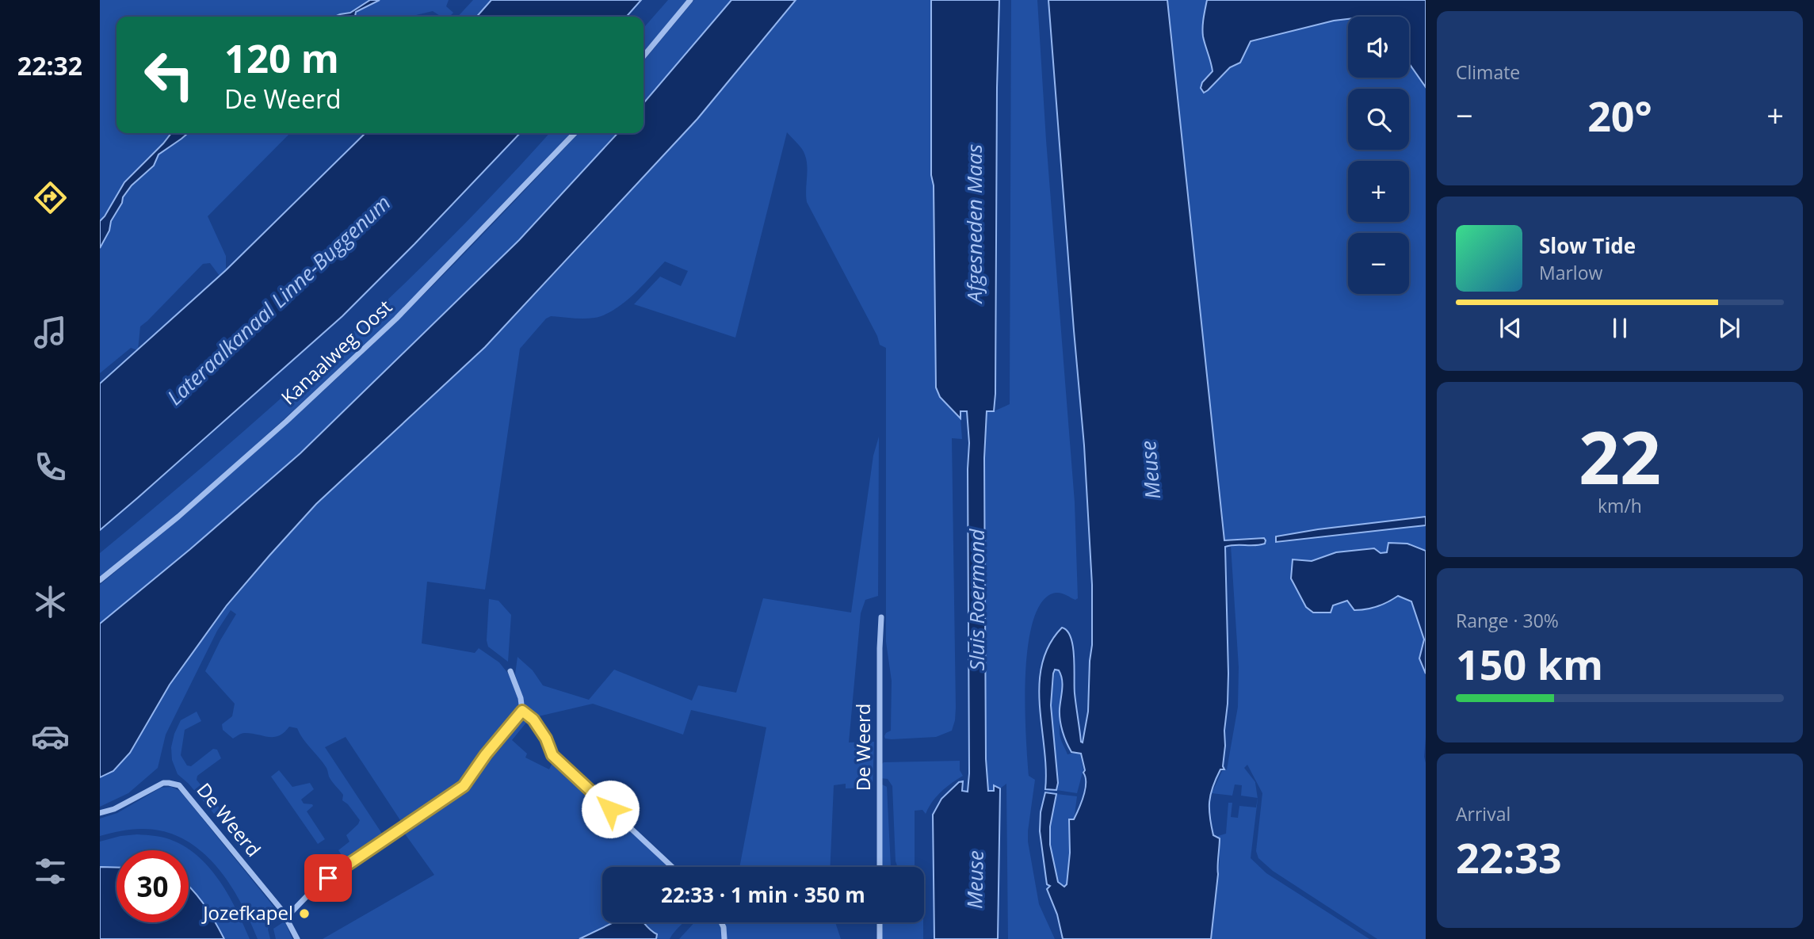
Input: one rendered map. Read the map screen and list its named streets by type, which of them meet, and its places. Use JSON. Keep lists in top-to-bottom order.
{
  "streets": {
    "street": ["Kanaalweg Oost", "De Weerd"]
  },
  "water": [
    "Afgesneden Maas",
    "Lateraalkanaal Linne-Buggenum",
    "Meuse",
    "Sluis Roermond"
  ],
  "places": ["Jozefkapel"],
  "page": {
    "tabs": "22:32",
    "tile": [
      "Climate",
      ["22", "km/h"],
      ["Range · 30%", "150 km"],
      ["Arrival", "22:33"]
    ],
    "map_buttons": ["+", "−"],
    "turn": ["120 m", "De Weerd"],
    "heat": ["−", "20°", "+"],
    "song": ["Slow Tide", "Marlow"],
    "limit": "30",
    "trip": "22:33 · 1 min · 350 m"
  }
}
